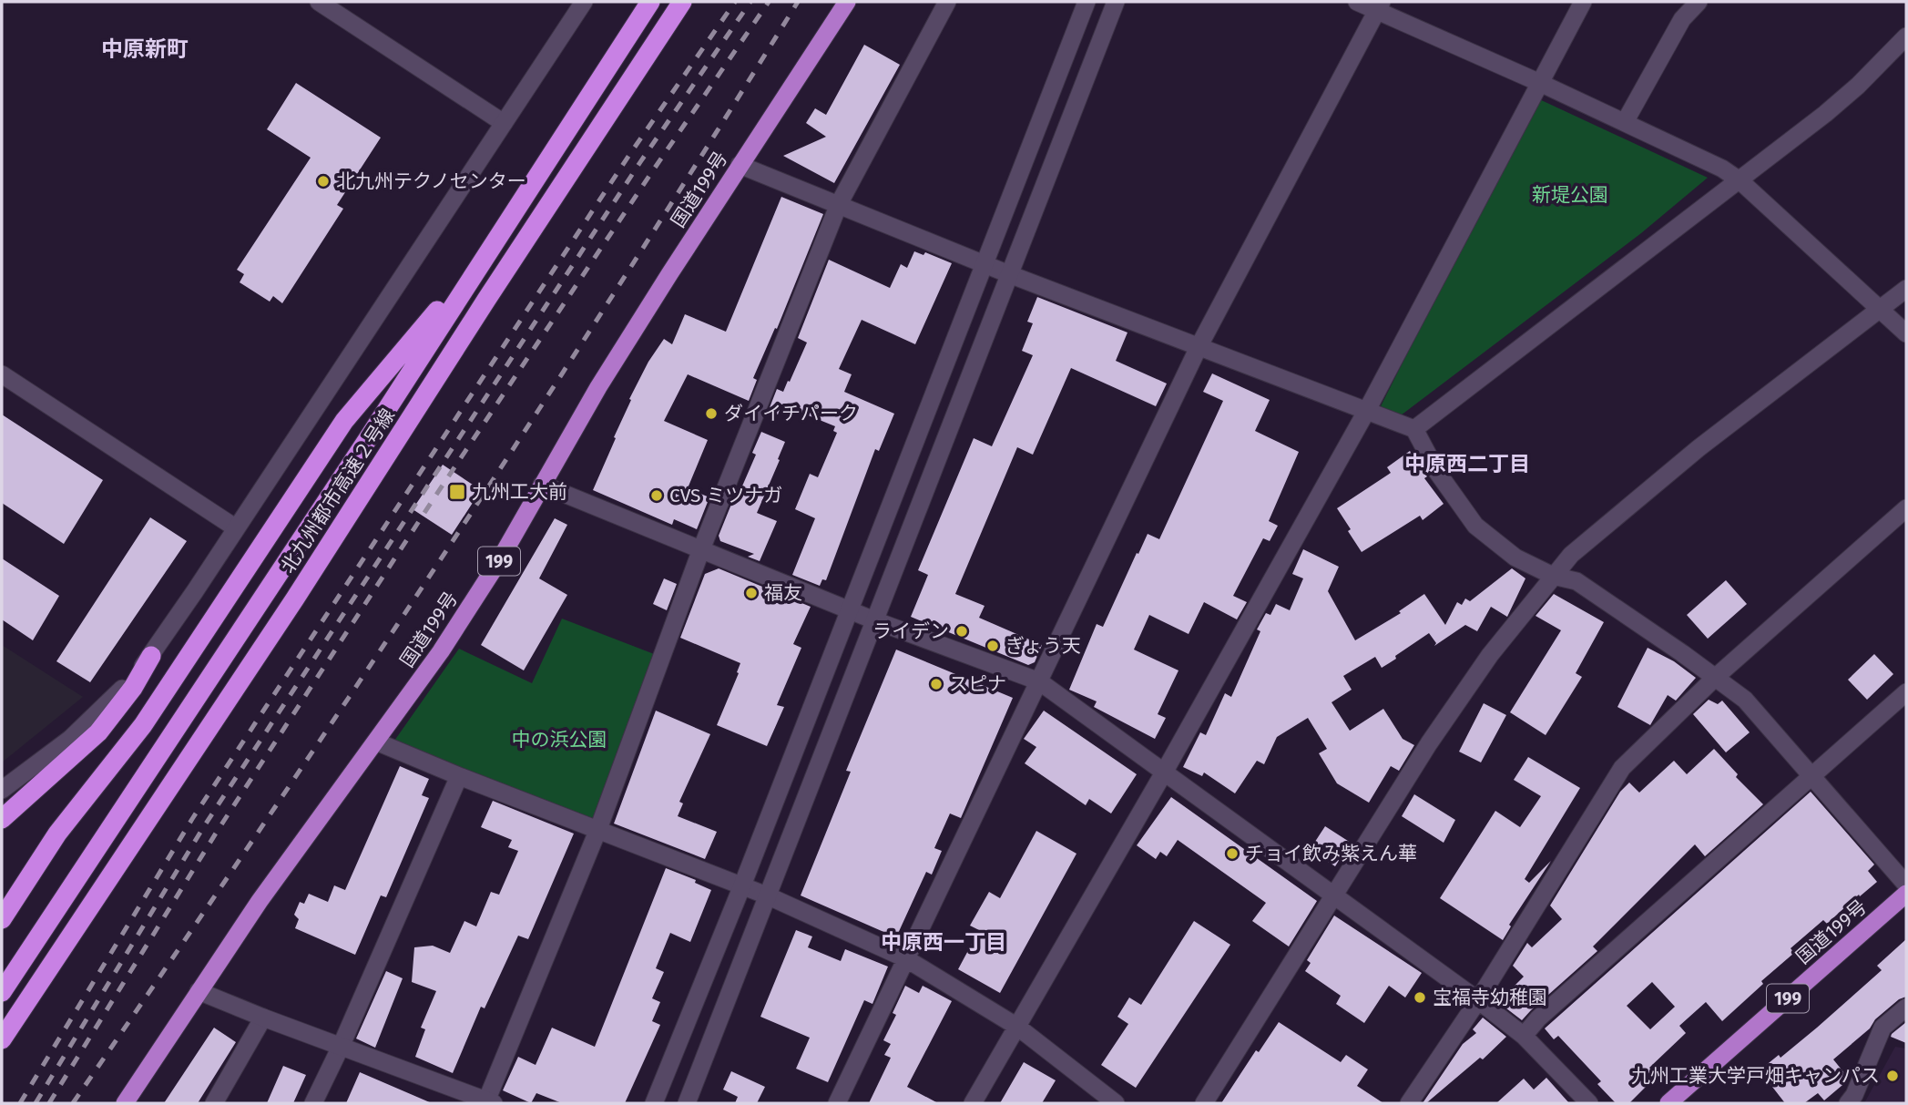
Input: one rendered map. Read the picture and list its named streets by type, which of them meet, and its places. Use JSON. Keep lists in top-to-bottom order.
{
  "streets": {
    "highway": ["国道199号", "北九州都市高速２号線", "199"]
  },
  "districts": ["中原新町", "中原西二丁目", "中原西一丁目"],
  "parks": ["新堤公園", "中の浜公園"],
  "places": {
    "other": [
      "北九州テクノセンター",
      "ダイイチパーク",
      "CVS ミツナガ",
      "福友",
      "ライデン",
      "ぎょう天",
      "スピナ",
      "チョイ飲み紫えん華",
      "宝福寺幼稚園",
      "九州工業大学戸畑キャンパス"
    ],
    "transit": ["九州工大前"]
  }
}
